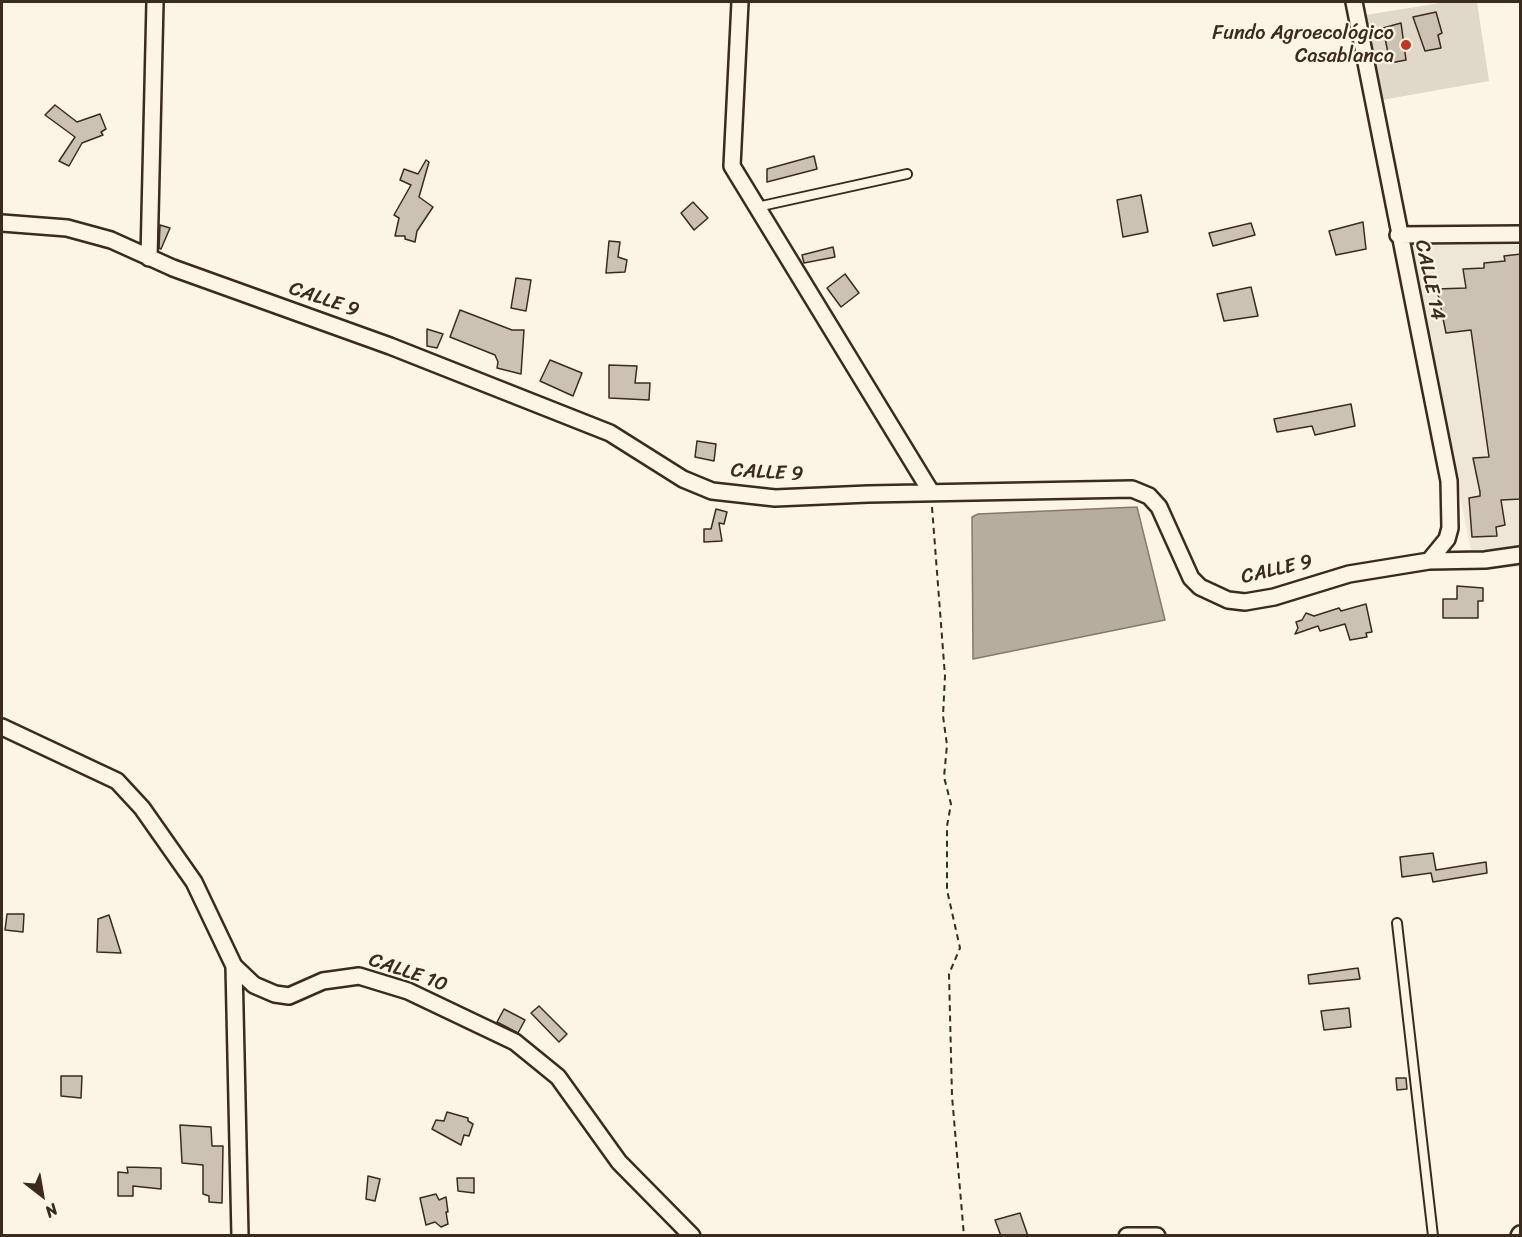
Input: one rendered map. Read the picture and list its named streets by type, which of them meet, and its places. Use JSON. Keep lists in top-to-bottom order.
{
  "streets": {
    "street": ["CALLE 14", "CALLE 9", "CALLE 10"]
  },
  "crossings": [
    ["CALLE 14", "CALLE 9"]
  ],
  "places": ["Fundo Agroecológico Casablanca"],
  "north": "bottom right"
}
